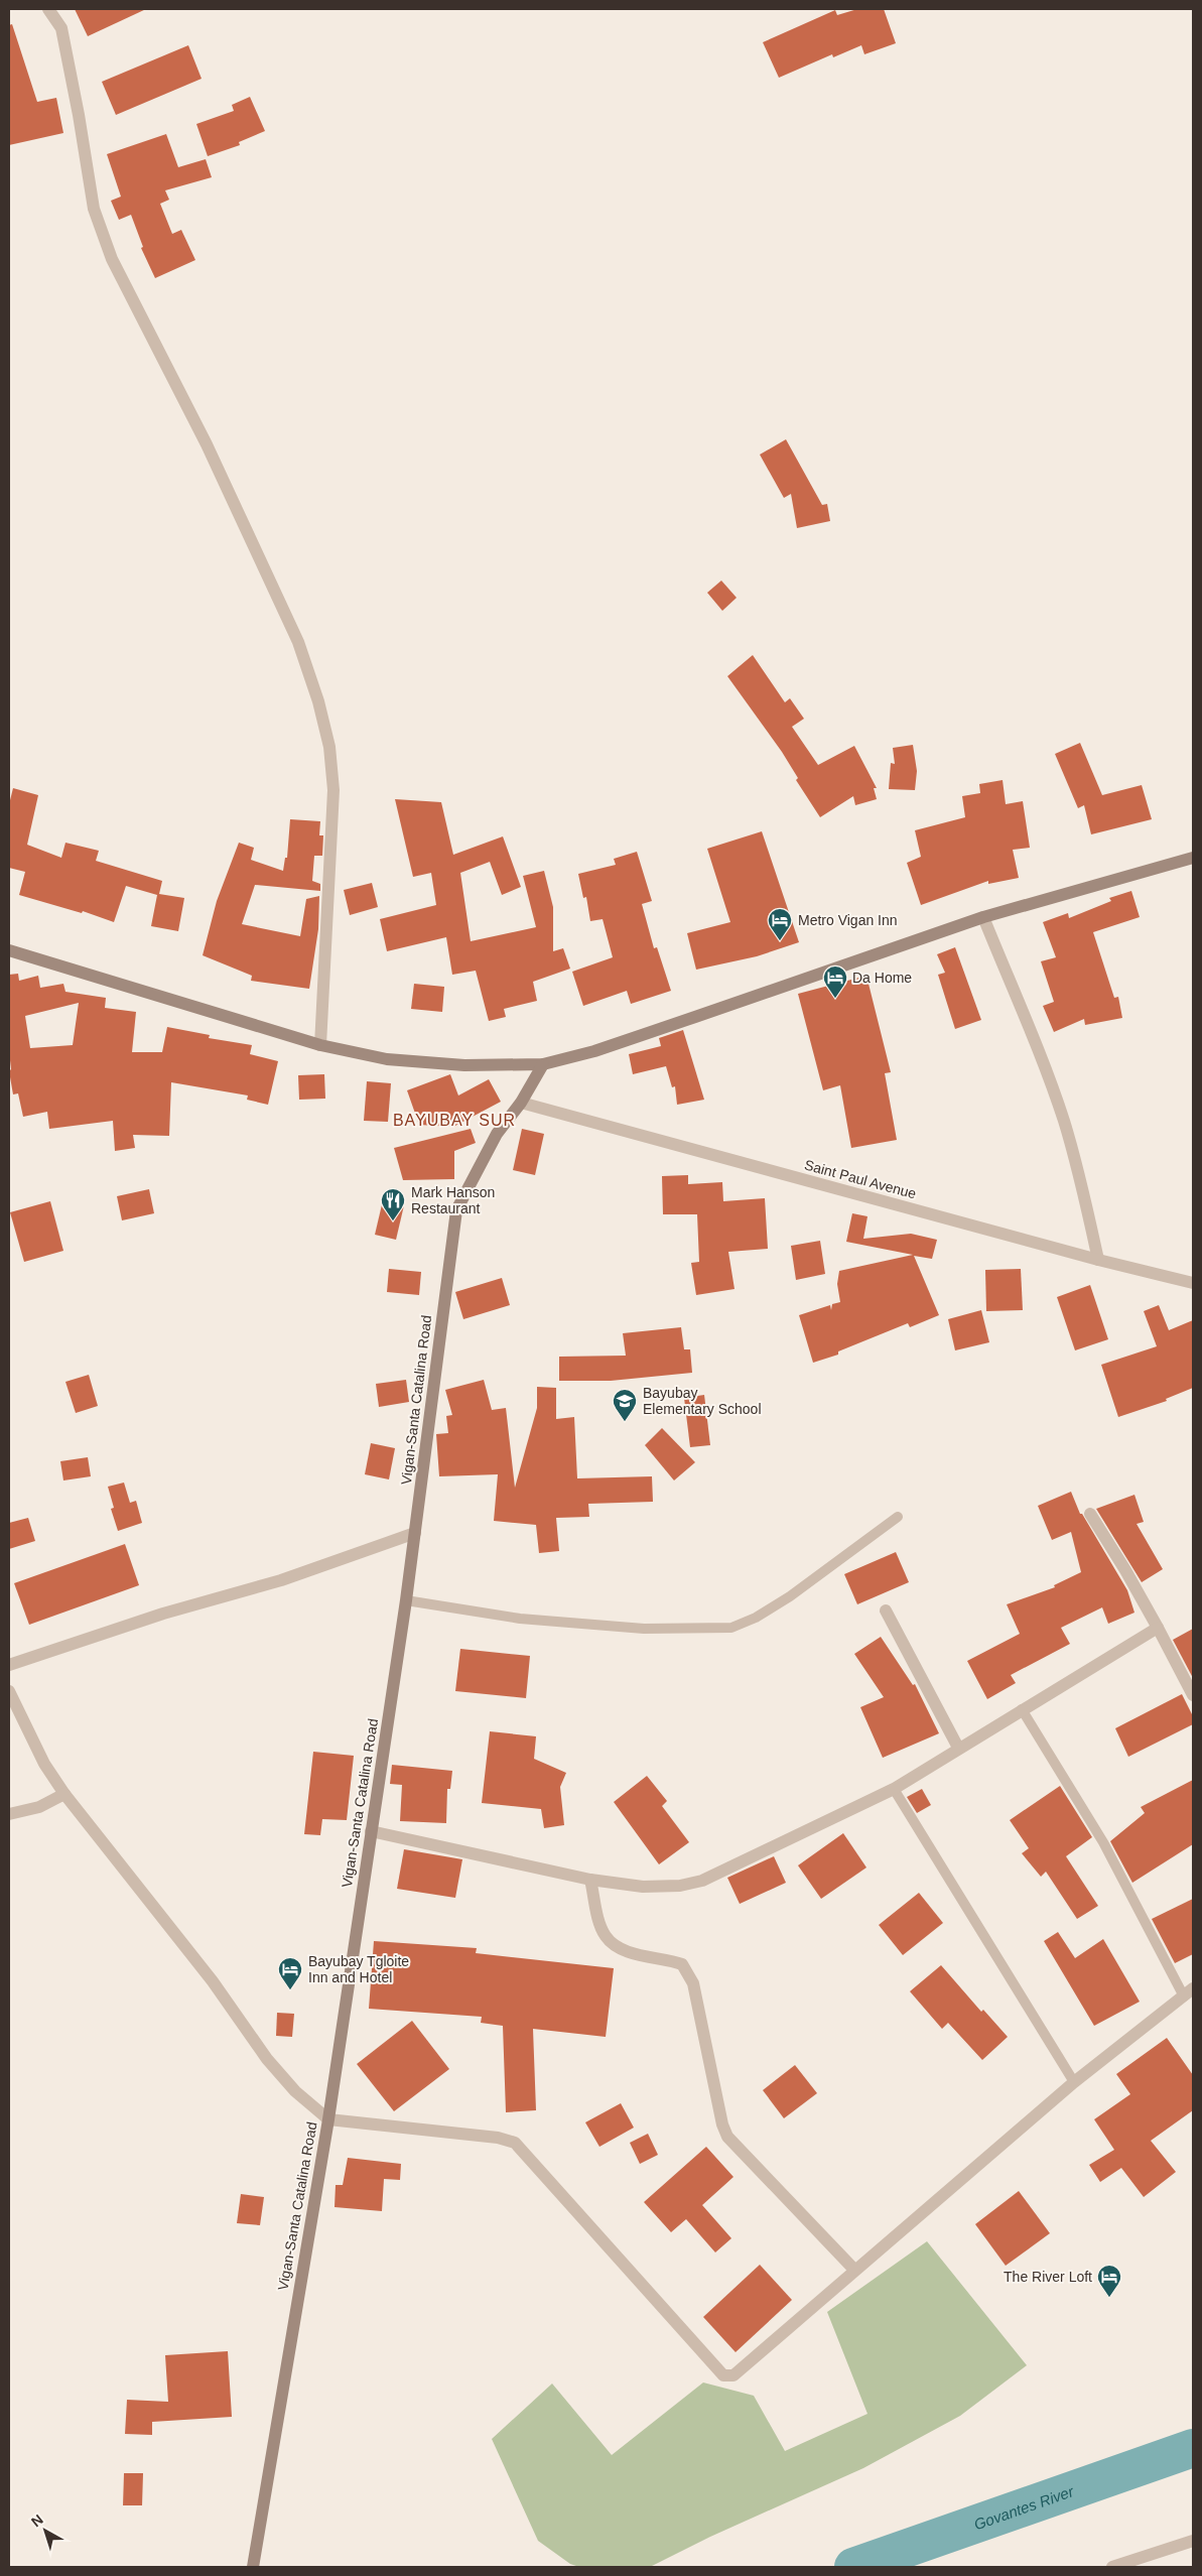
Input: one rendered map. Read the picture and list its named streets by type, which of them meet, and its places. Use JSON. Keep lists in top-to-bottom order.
{
  "streets": {
    "main road": ["Vigan-Santa Catalina Road"],
    "street": ["Saint Paul Avenue"]
  },
  "crossings": [
    ["Saint Paul Avenue", "Vigan-Santa Catalina Road"]
  ],
  "districts": ["BAYUBAY SUR"],
  "water": ["Govantes River"],
  "places": {
    "hotel": [
      "Metro Vigan Inn",
      "Da Home",
      "Bayubay Tgloite Inn and Hotel",
      "The River Loft"
    ],
    "restaurant": ["Mark Hanson Restaurant"],
    "school or university": ["Bayubay Elementary School"]
  },
  "north": "top left"
}
